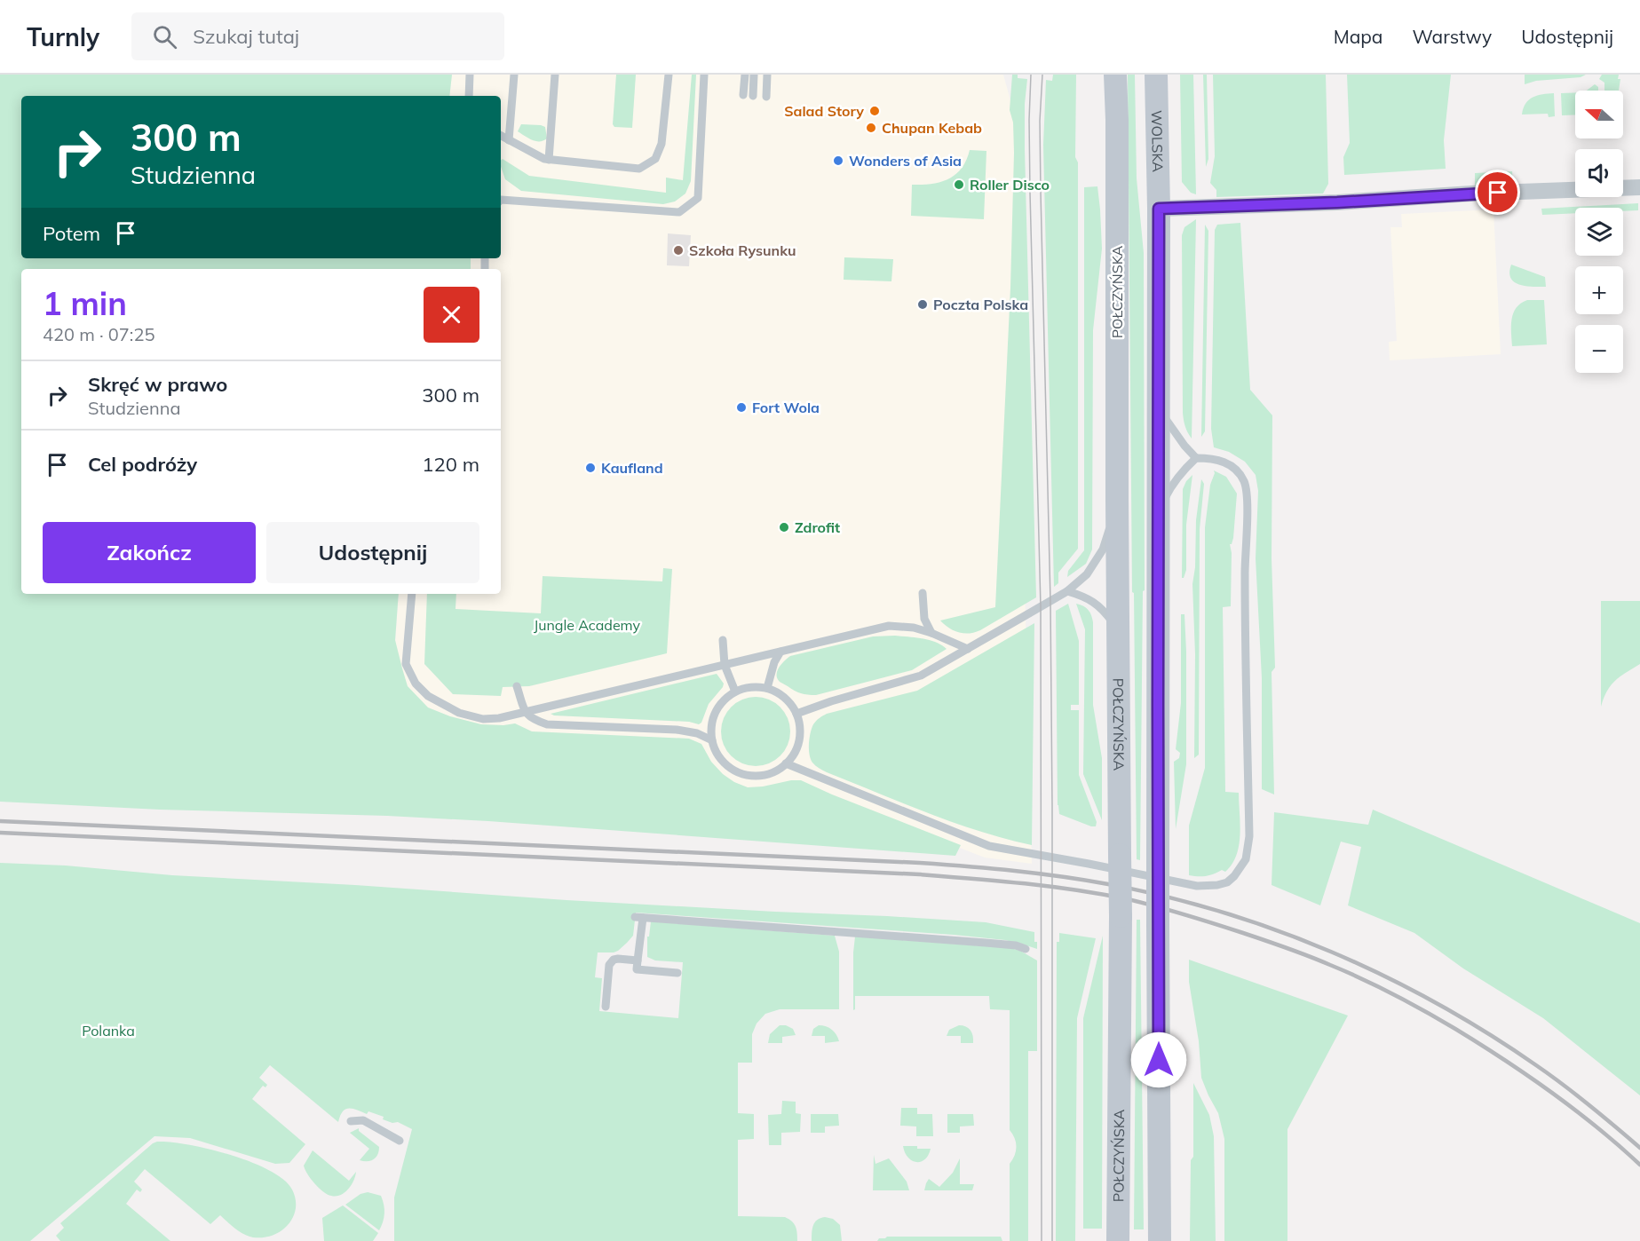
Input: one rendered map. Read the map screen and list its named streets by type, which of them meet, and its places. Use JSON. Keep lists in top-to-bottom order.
{
  "streets": {
    "main road": ["WOLSKA", "POŁCZYŃSKA"]
  },
  "parks": ["Jungle Academy", "Polanka"],
  "places": [
    "Salad Story",
    "Chupan Kebab",
    "Wonders of Asia",
    "Roller Disco",
    "Szkoła Rysunku",
    "Poczta Polska",
    "Fort Wola",
    "Kaufland",
    "Zdrofit"
  ],
  "north": "left",
  "page": {
    "header": "Turnly",
    "search": "Szukaj tutaj",
    "nav": ["Mapa", "Warstwy", "Udostępnij"],
    "map_buttons": ["+", "−"],
    "turn": ["300 m", "Studzienna"],
    "then": "Potem",
    "heading": ["1 min", "420 m · 07:25"],
    "list": [
      {
        "name": "Skręć w prawo",
        "note": "Studzienna",
        "value": "300 m"
      },
      {
        "name": "Cel podróży",
        "value": "120 m"
      }
    ],
    "buttons": ["Zakończ", "Udostępnij"]
  }
}
